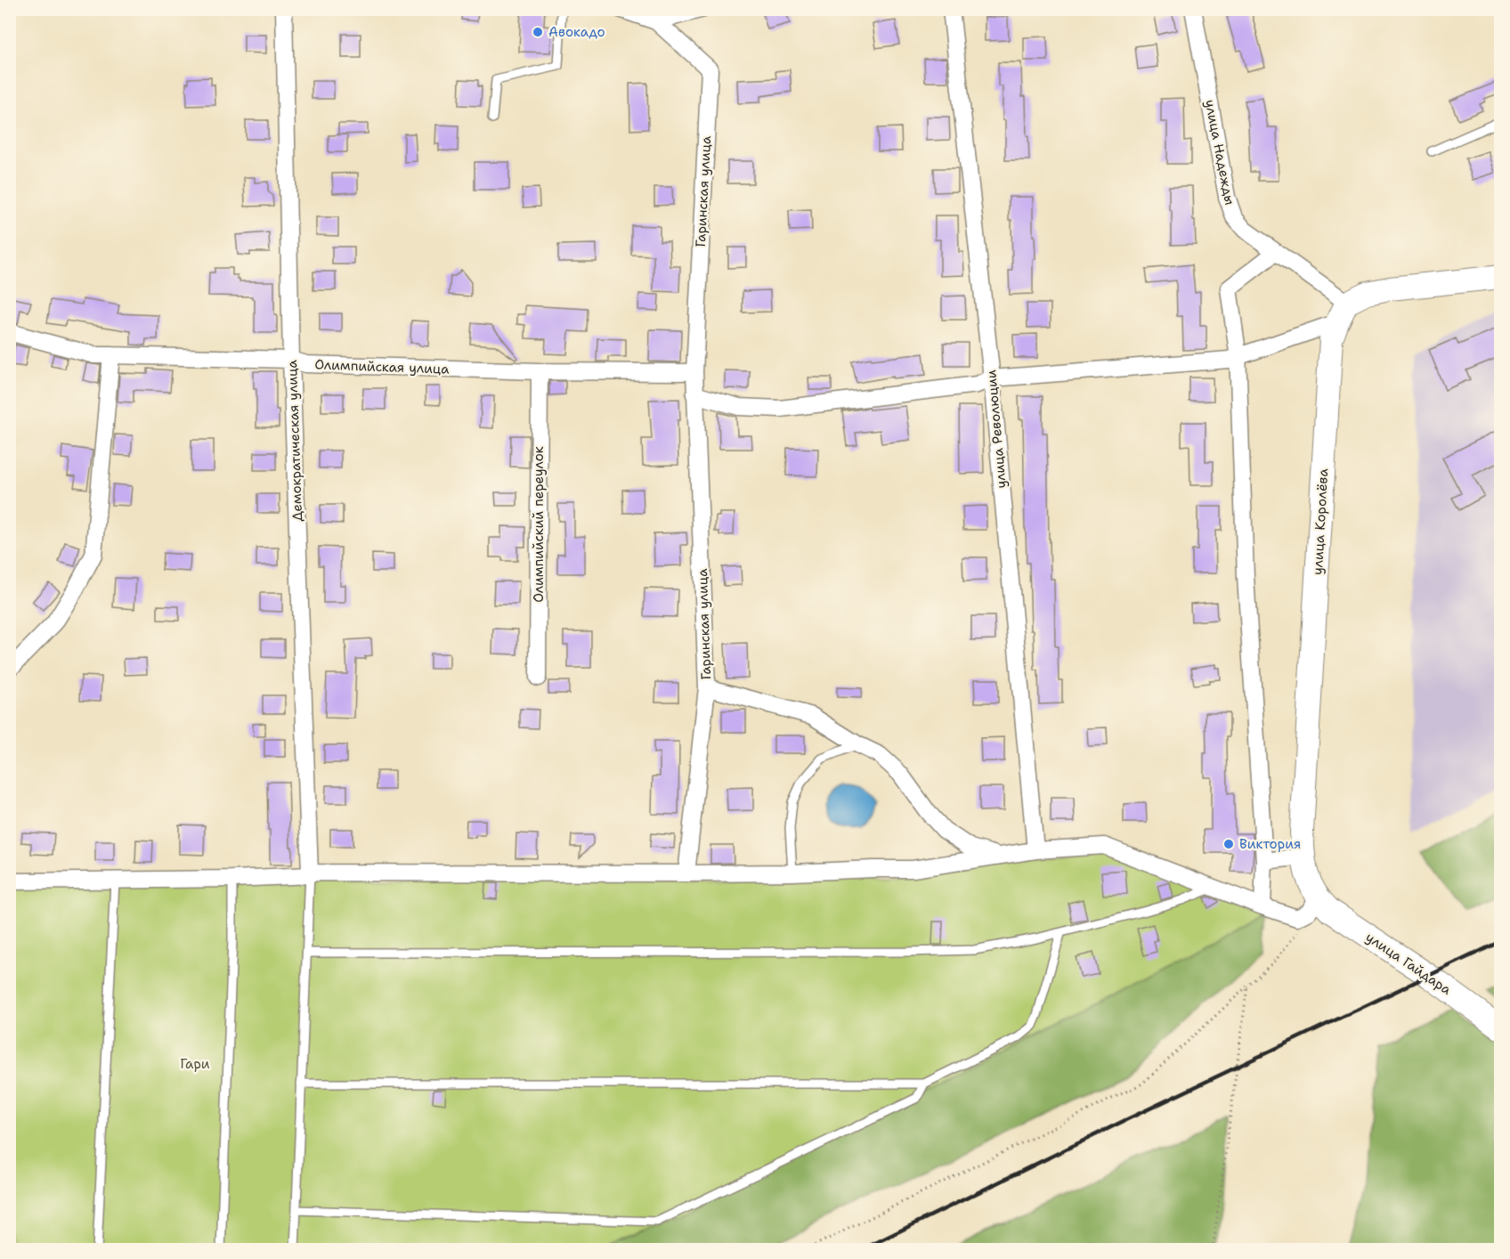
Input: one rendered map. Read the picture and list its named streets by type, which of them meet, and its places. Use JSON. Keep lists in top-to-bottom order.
{
  "streets": {
    "street": [
      "улица Надежды",
      "Гаринская улица",
      "Олимпийская улица",
      "улица Революции",
      "Демократическая улица",
      "улица Королёва",
      "Олимпийский переулок",
      "улица Гайдара"
    ]
  },
  "crossings": [
    ["улица Надежды", "улица Королёва"],
    ["Гаринская улица", "Олимпийская улица"],
    ["Олимпийская улица", "Демократическая улица"],
    ["Олимпийская улица", "Олимпийский переулок"],
    ["улица Королёва", "улица Гайдара"]
  ],
  "parks": ["Гари"],
  "places": ["Авокадо", "Виктория"]
}
